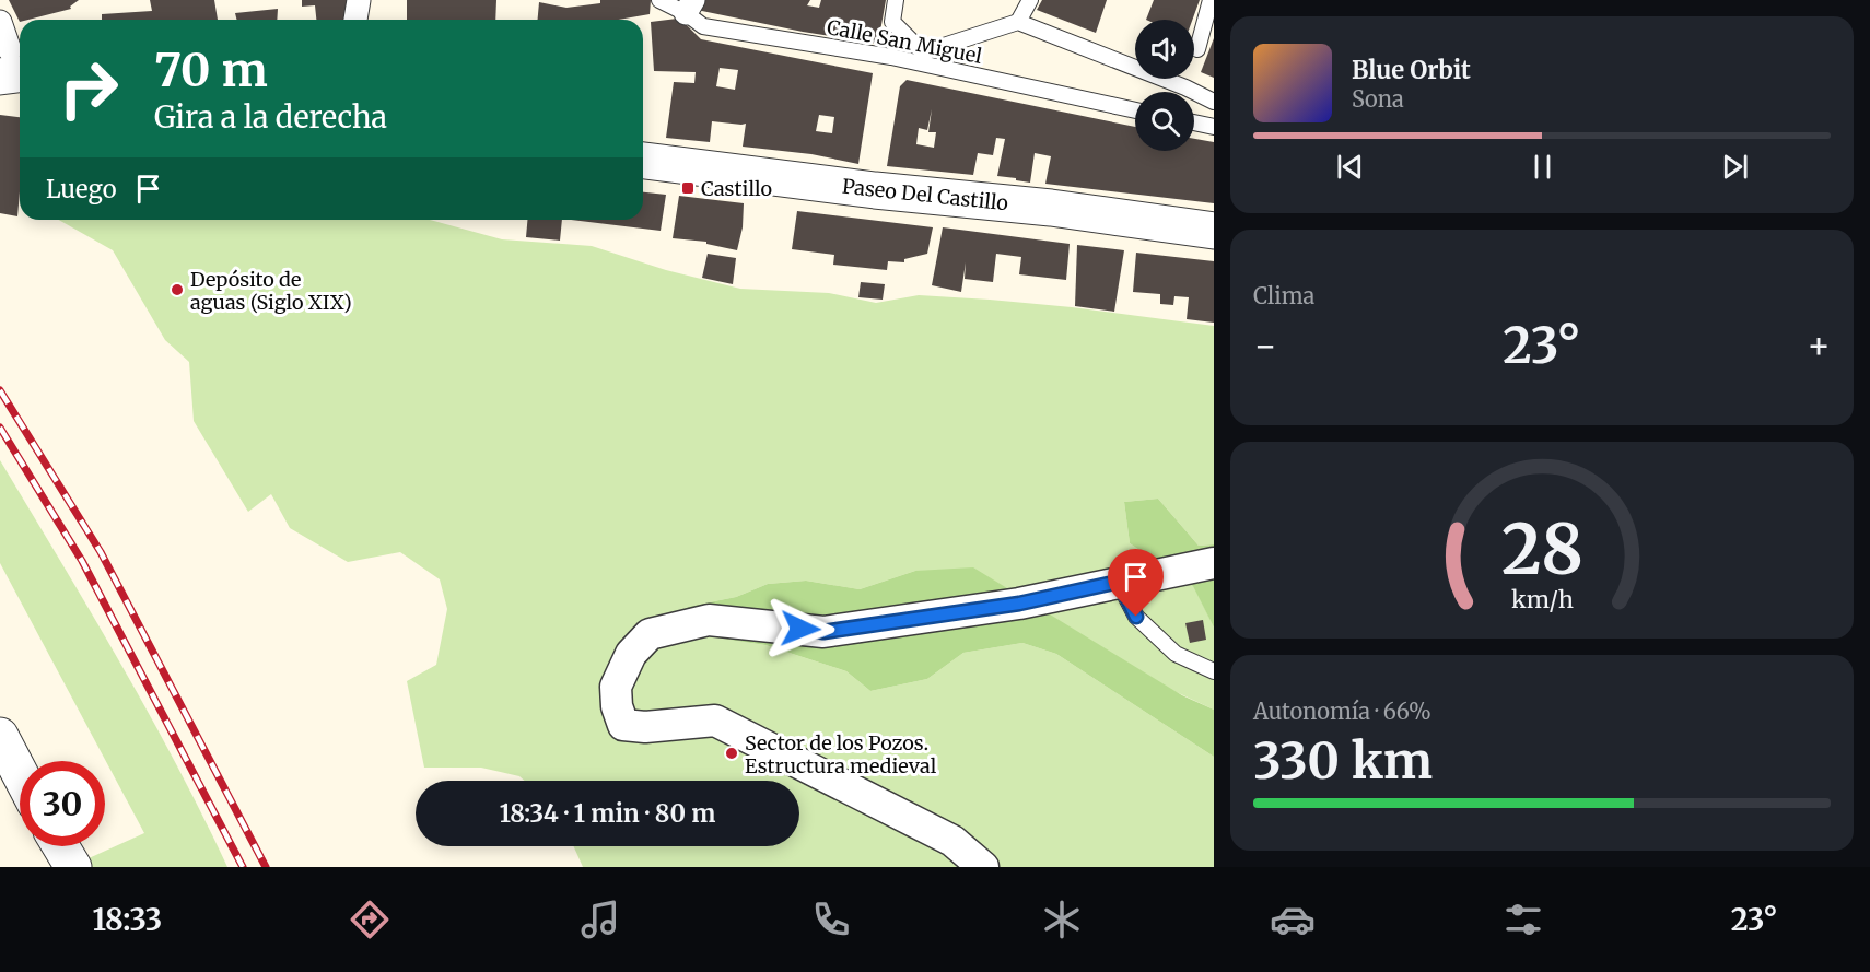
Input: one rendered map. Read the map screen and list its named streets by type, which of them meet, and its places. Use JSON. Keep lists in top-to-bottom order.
{
  "streets": {
    "street": ["Paseo Del Castillo"],
    "lane": ["Calle San Miguel"]
  },
  "places": {
    "transit": ["Castillo"],
    "other": ["Depósito de aguas (Siglo XIX)", "Sector de los Pozos. Estructura medieval"]
  },
  "page": {
    "turn": ["70 m", "Gira a la derecha"],
    "song": ["Blue Orbit", "Sona"],
    "then": "Luego",
    "tile": [
      "Clima",
      ["Autonomía · 66%", "330 km"]
    ],
    "heat": ["−", "23°", "+"],
    "limit": "30",
    "trip": "18:34 · 1 min · 80 m",
    "tabs": ["18:33", "23°"],
    "gauge": ["28", "km/h"]
  }
}
